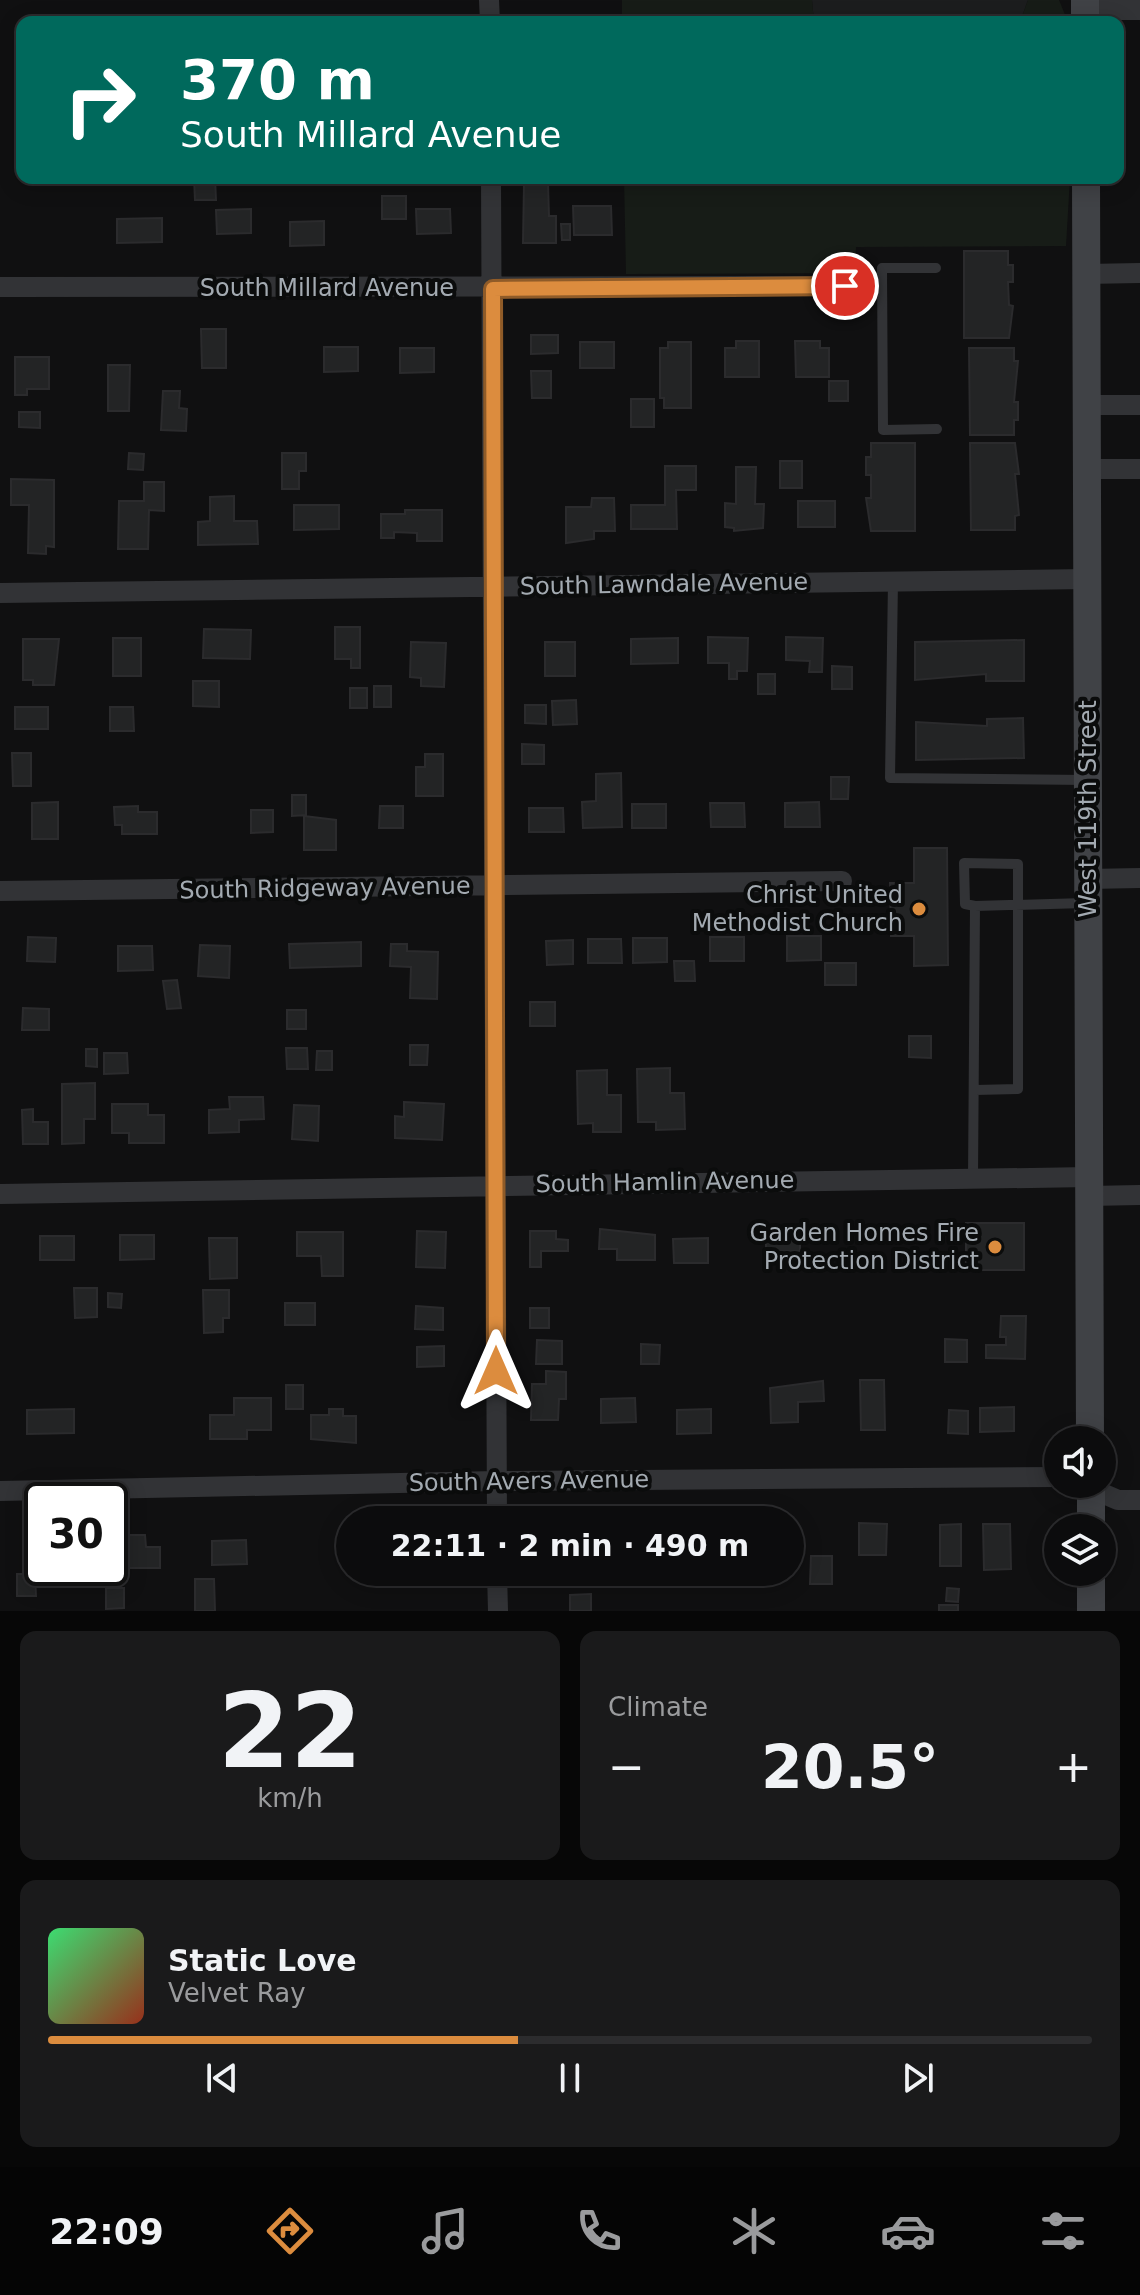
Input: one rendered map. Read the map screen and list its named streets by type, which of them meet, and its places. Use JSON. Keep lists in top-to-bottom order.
{
  "streets": {
    "street": [
      "South Millard Avenue",
      "South Lawndale Avenue",
      "West 119th Street",
      "South Ridgeway Avenue",
      "South Hamlin Avenue",
      "South Avers Avenue"
    ]
  },
  "crossings": [
    ["South Lawndale Avenue", "West 119th Street"],
    ["West 119th Street", "South Hamlin Avenue"]
  ],
  "places": ["Christ United Methodist Church", "Garden Homes Fire Protection District"],
  "page": {
    "turn": ["370 m", "South Millard Avenue"],
    "limit": "30",
    "trip": "22:11 · 2 min · 490 m",
    "tile": [
      ["22", "km/h"],
      "Climate"
    ],
    "heat": ["−", "20.5°", "+"],
    "song": ["Static Love", "Velvet Ray"],
    "tabs": "22:09"
  }
}
